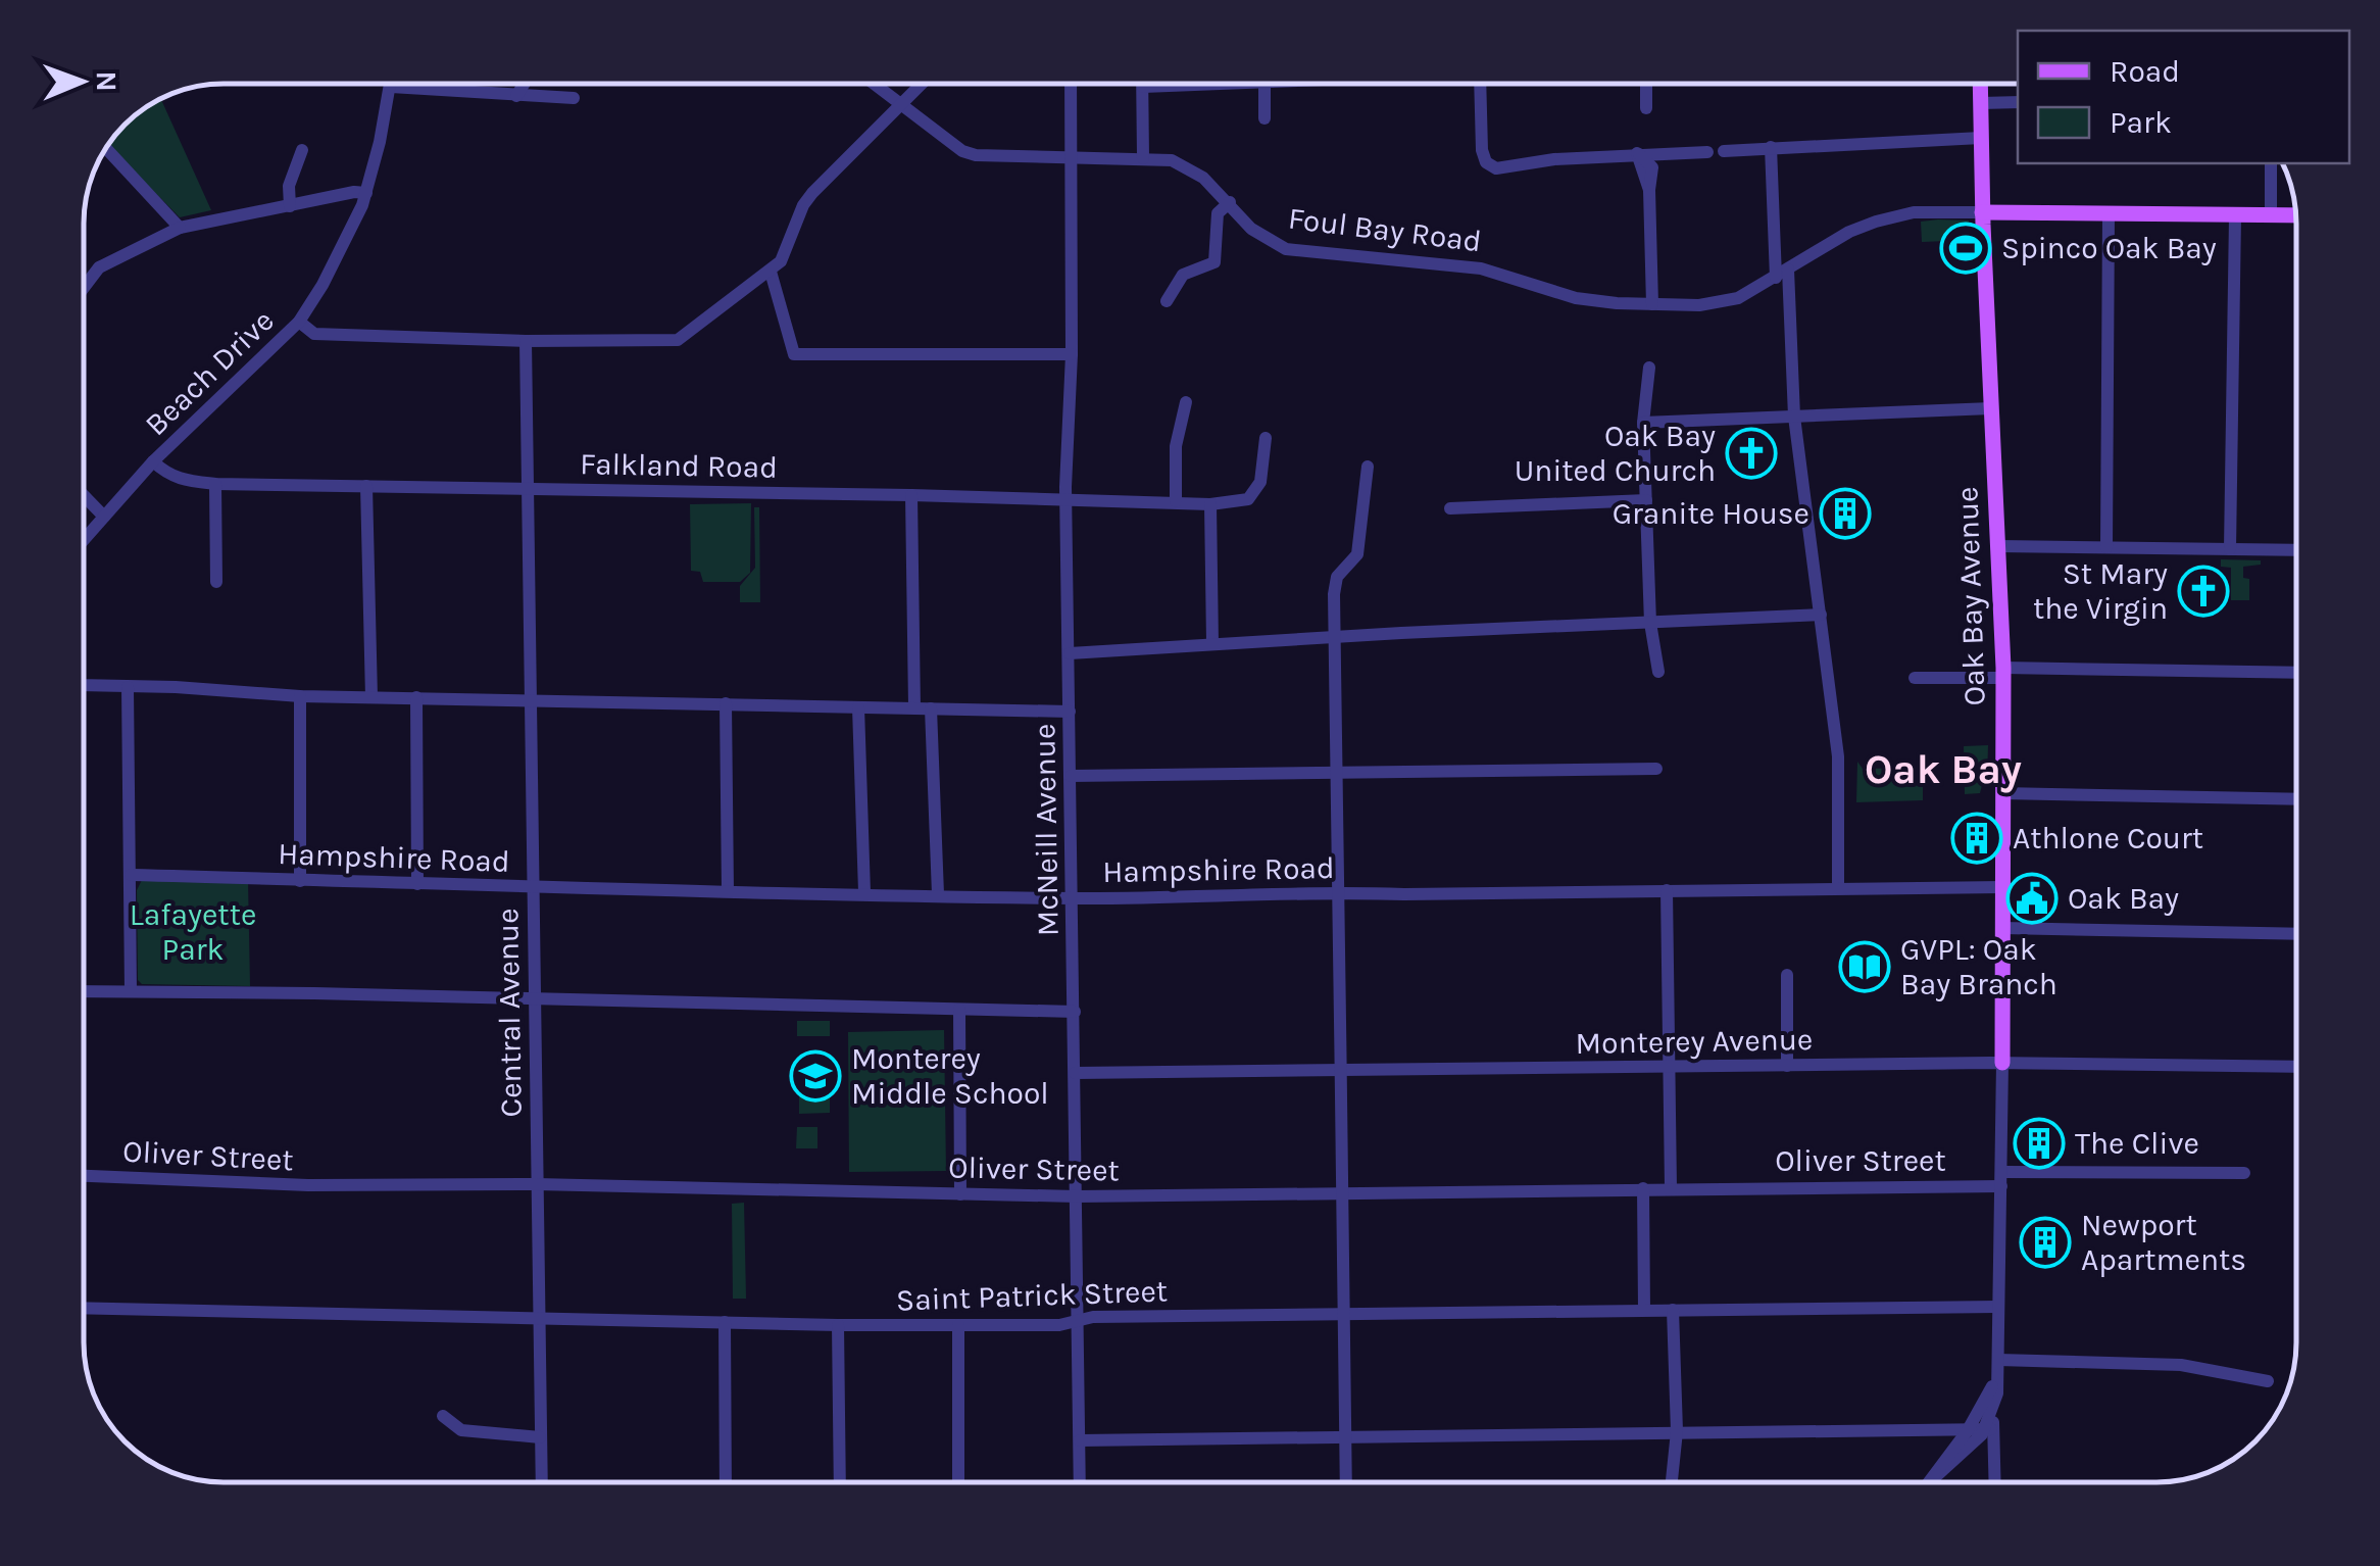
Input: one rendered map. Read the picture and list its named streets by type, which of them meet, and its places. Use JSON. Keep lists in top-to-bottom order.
{
  "streets": {
    "main road": ["Foul Bay Road", "Oak Bay Avenue"],
    "street": [
      "Beach Drive",
      "Falkland Road",
      "McNeill Avenue",
      "Hampshire Road",
      "Central Avenue",
      "Monterey Avenue",
      "Oliver Street",
      "Saint Patrick Street"
    ]
  },
  "crossings": [
    ["Foul Bay Road", "Oak Bay Avenue"],
    ["Foul Bay Road", "McNeill Avenue"],
    ["Beach Drive", "Falkland Road"],
    ["Falkland Road", "McNeill Avenue"],
    ["Falkland Road", "Central Avenue"],
    ["Oak Bay Avenue", "Hampshire Road"],
    ["Oak Bay Avenue", "Monterey Avenue"],
    ["Oak Bay Avenue", "Oliver Street"],
    ["Oak Bay Avenue", "Saint Patrick Street"],
    ["McNeill Avenue", "Hampshire Road"],
    ["McNeill Avenue", "Monterey Avenue"],
    ["McNeill Avenue", "Oliver Street"],
    ["McNeill Avenue", "Saint Patrick Street"],
    ["Hampshire Road", "Central Avenue"],
    ["Central Avenue", "Oliver Street"],
    ["Central Avenue", "Saint Patrick Street"]
  ],
  "districts": ["Oak Bay"],
  "parks": ["Lafayette Park"],
  "places": {
    "sports": ["Spinco Oak Bay"],
    "church": ["Oak Bay United Church", "St Mary the Virgin"],
    "building": [
      "Granite House",
      "Athlone Court",
      "The Clive",
      "Newport Apartments"
    ],
    "public building": ["Oak Bay"],
    "library": ["GVPL: Oak Bay Branch"],
    "school or university": ["Monterey Middle School"]
  },
  "legend": ["Road", "Park"],
  "north": "right"
}
